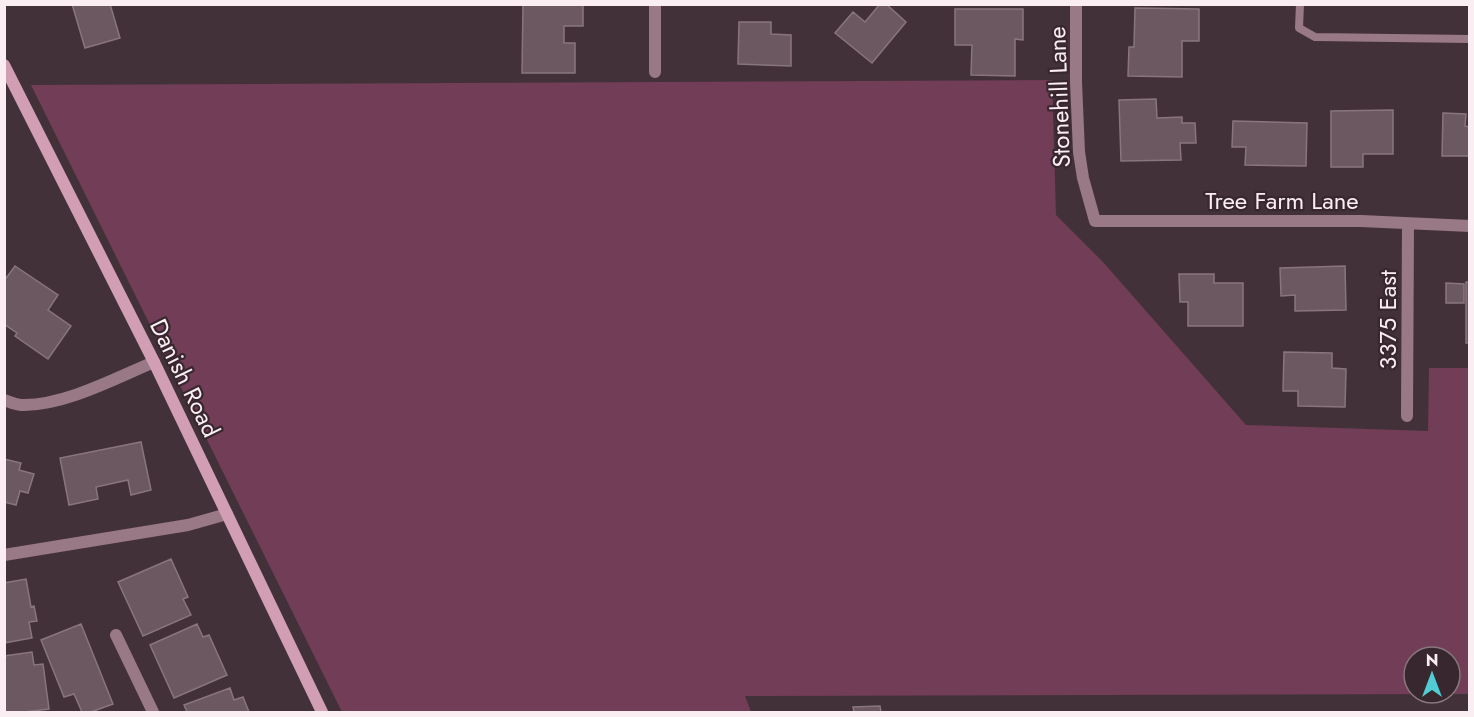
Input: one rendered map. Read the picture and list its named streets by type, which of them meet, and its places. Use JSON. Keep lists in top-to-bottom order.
{
  "streets": {
    "street": [
      "Stonehill Lane",
      "Tree Farm Lane",
      "3375 East",
      "Danish Road"
    ]
  },
  "crossings": [
    ["Stonehill Lane", "Tree Farm Lane"],
    ["Tree Farm Lane", "3375 East"]
  ],
  "north": "top"
}
